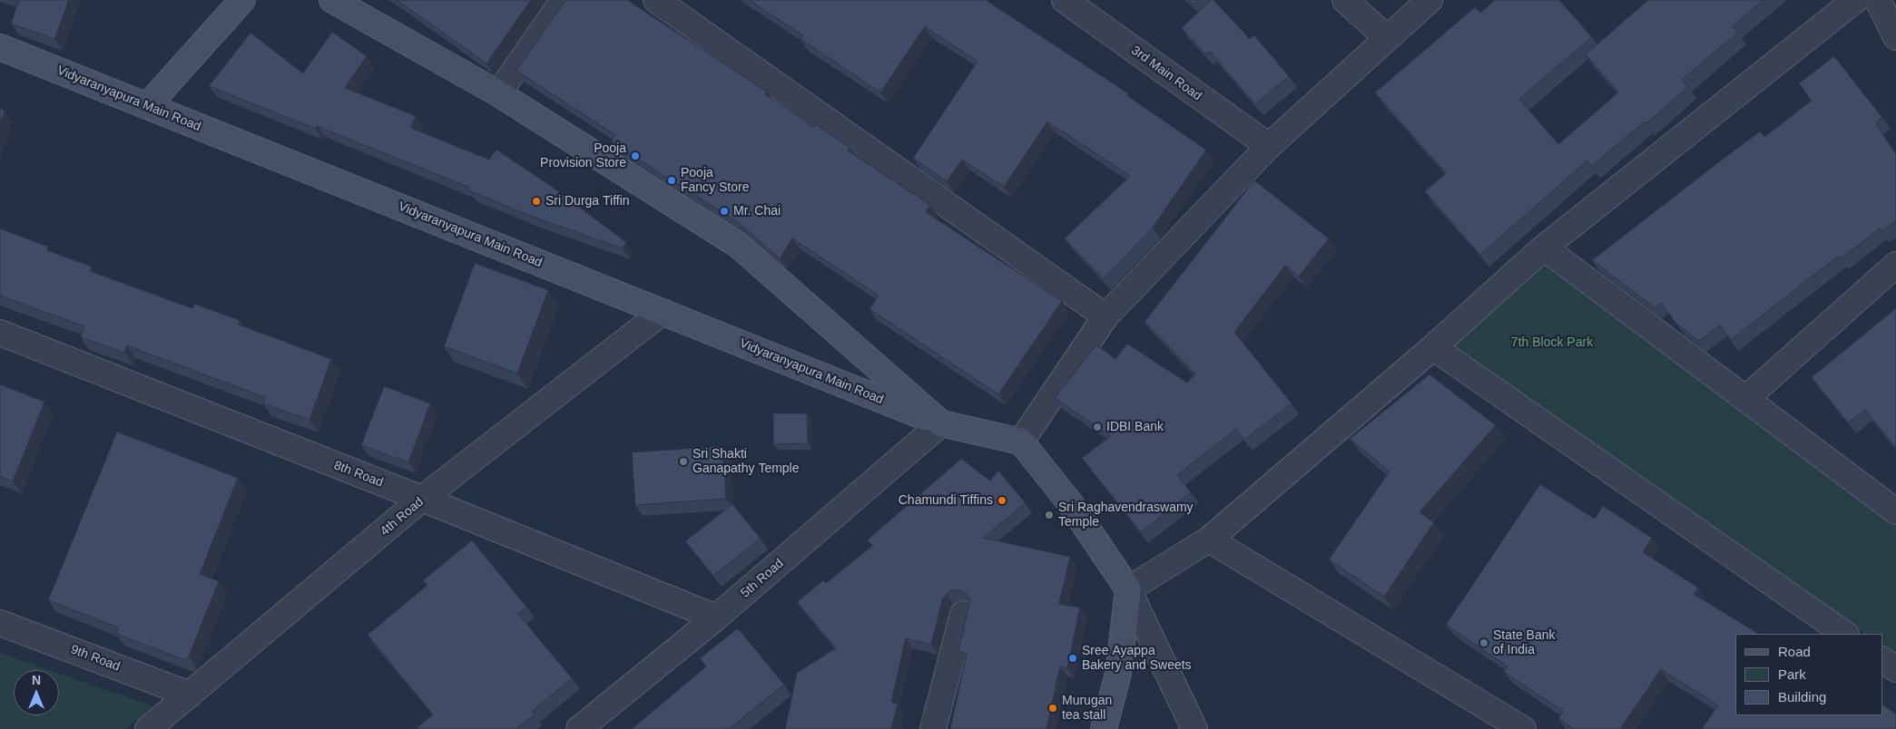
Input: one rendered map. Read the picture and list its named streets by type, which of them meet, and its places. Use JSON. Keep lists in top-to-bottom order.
{
  "streets": {
    "main road": ["Vidyaranyapura Main Road"],
    "street": [
      "3rd Main Road",
      "8th Road",
      "4th Road",
      "5th Road",
      "9th Road"
    ]
  },
  "crossings": [
    ["Vidyaranyapura Main Road", "4th Road"],
    ["Vidyaranyapura Main Road", "5th Road"],
    ["8th Road", "4th Road"],
    ["8th Road", "5th Road"],
    ["4th Road", "9th Road"]
  ],
  "parks": ["7th Block Park"],
  "places": [
    "Pooja Provision Store",
    "Pooja Fancy Store",
    "Sri Durga Tiffin",
    "Mr. Chai",
    "IDBI Bank",
    "Sri Shakti Ganapathy Temple",
    "Chamundi Tiffins",
    "Sri Raghavendraswamy Temple",
    "State Bank of India",
    "Sree Ayappa Bakery and Sweets",
    "Murugan tea stall"
  ],
  "legend": ["Road", "Park", "Building"],
  "north": "top"
}
